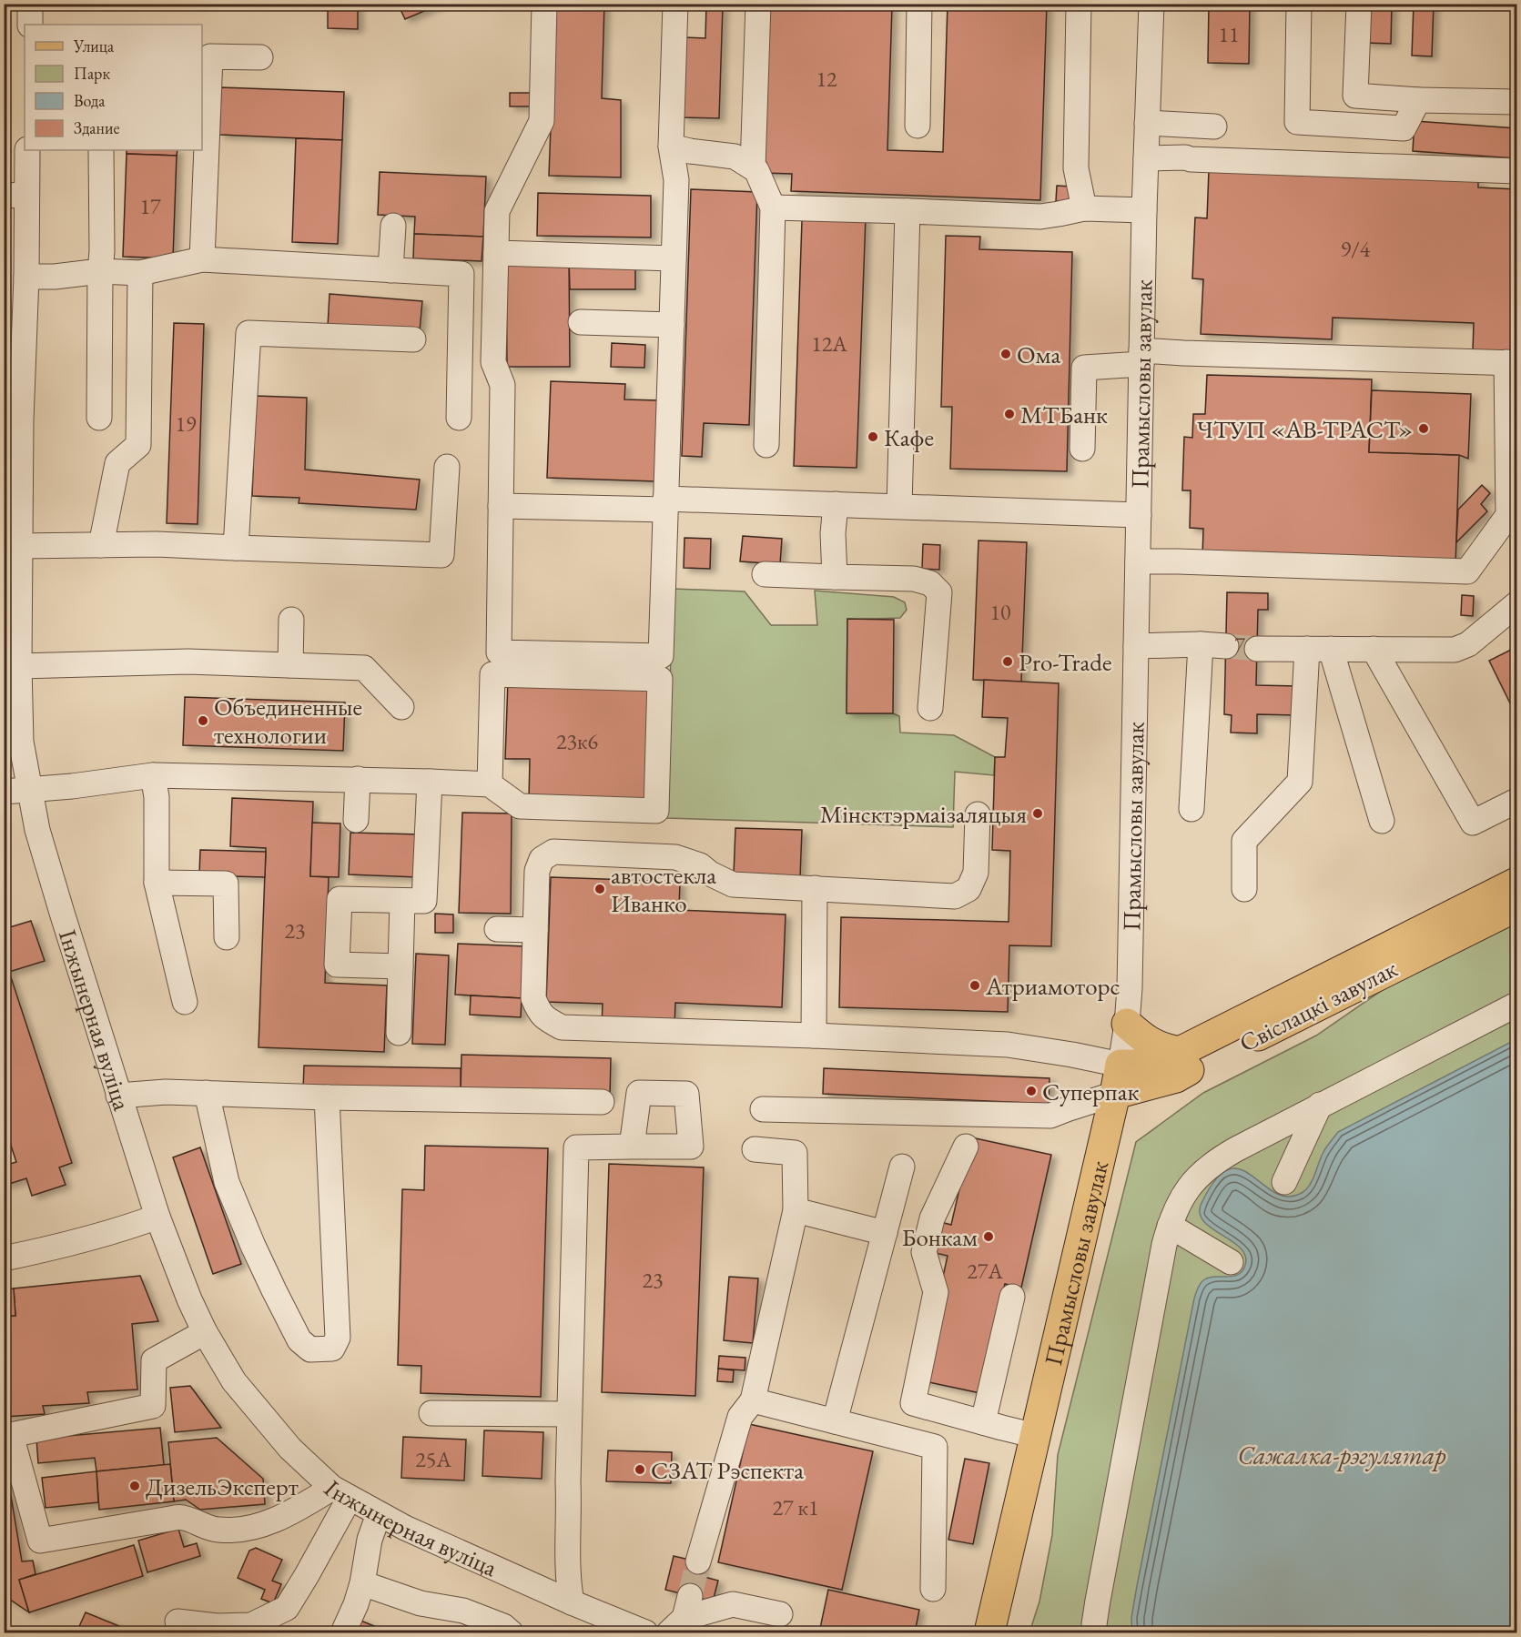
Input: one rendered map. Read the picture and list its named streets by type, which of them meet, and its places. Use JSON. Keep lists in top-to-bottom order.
{
  "streets": {
    "main road": ["Прамысловы завулак", "Свіслацкі завулак"],
    "street": ["Інжынерная вуліца"]
  },
  "crossings": [
    ["Прамысловы завулак", "Свіслацкі завулак"]
  ],
  "water": ["Сажалка-рэгулятар"],
  "places": [
    "Ома",
    "МТБанк",
    "ЧТУП «АВ-ТРАСТ»",
    "Кафе",
    "Pro-Trade",
    "Объединенные технологии",
    "Мінсктэрмаізаляцыя",
    "автостекла Иванко",
    "Атриамоторс",
    "Суперпак",
    "Бонкам",
    "СЗАТ Рэспекта",
    "ДизельЭксперт"
  ],
  "house_numbers": [
    "11",
    "12",
    "17",
    "9/4",
    "12А",
    "19",
    "10",
    "7",
    "23к6",
    "23",
    "27А",
    "23",
    "25А",
    "27 к1"
  ],
  "legend": [
    "Улица",
    "Парк",
    "Вода",
    "Здание"
  ]
}
